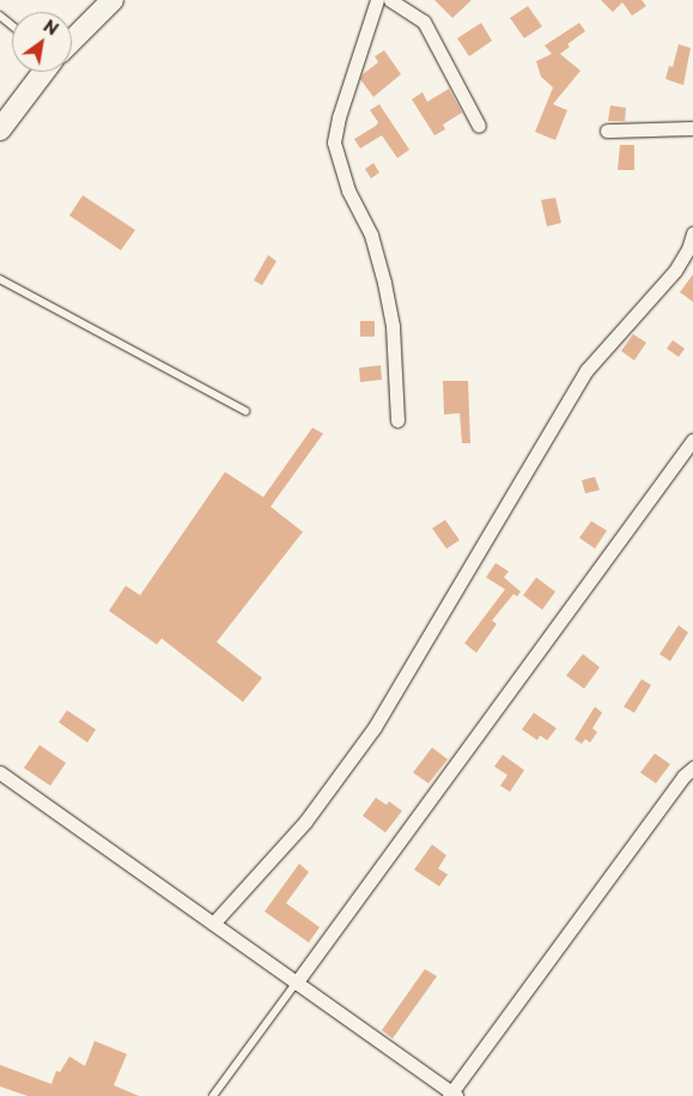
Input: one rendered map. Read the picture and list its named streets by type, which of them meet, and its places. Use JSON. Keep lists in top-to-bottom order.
{
  "north": "top right"
}
